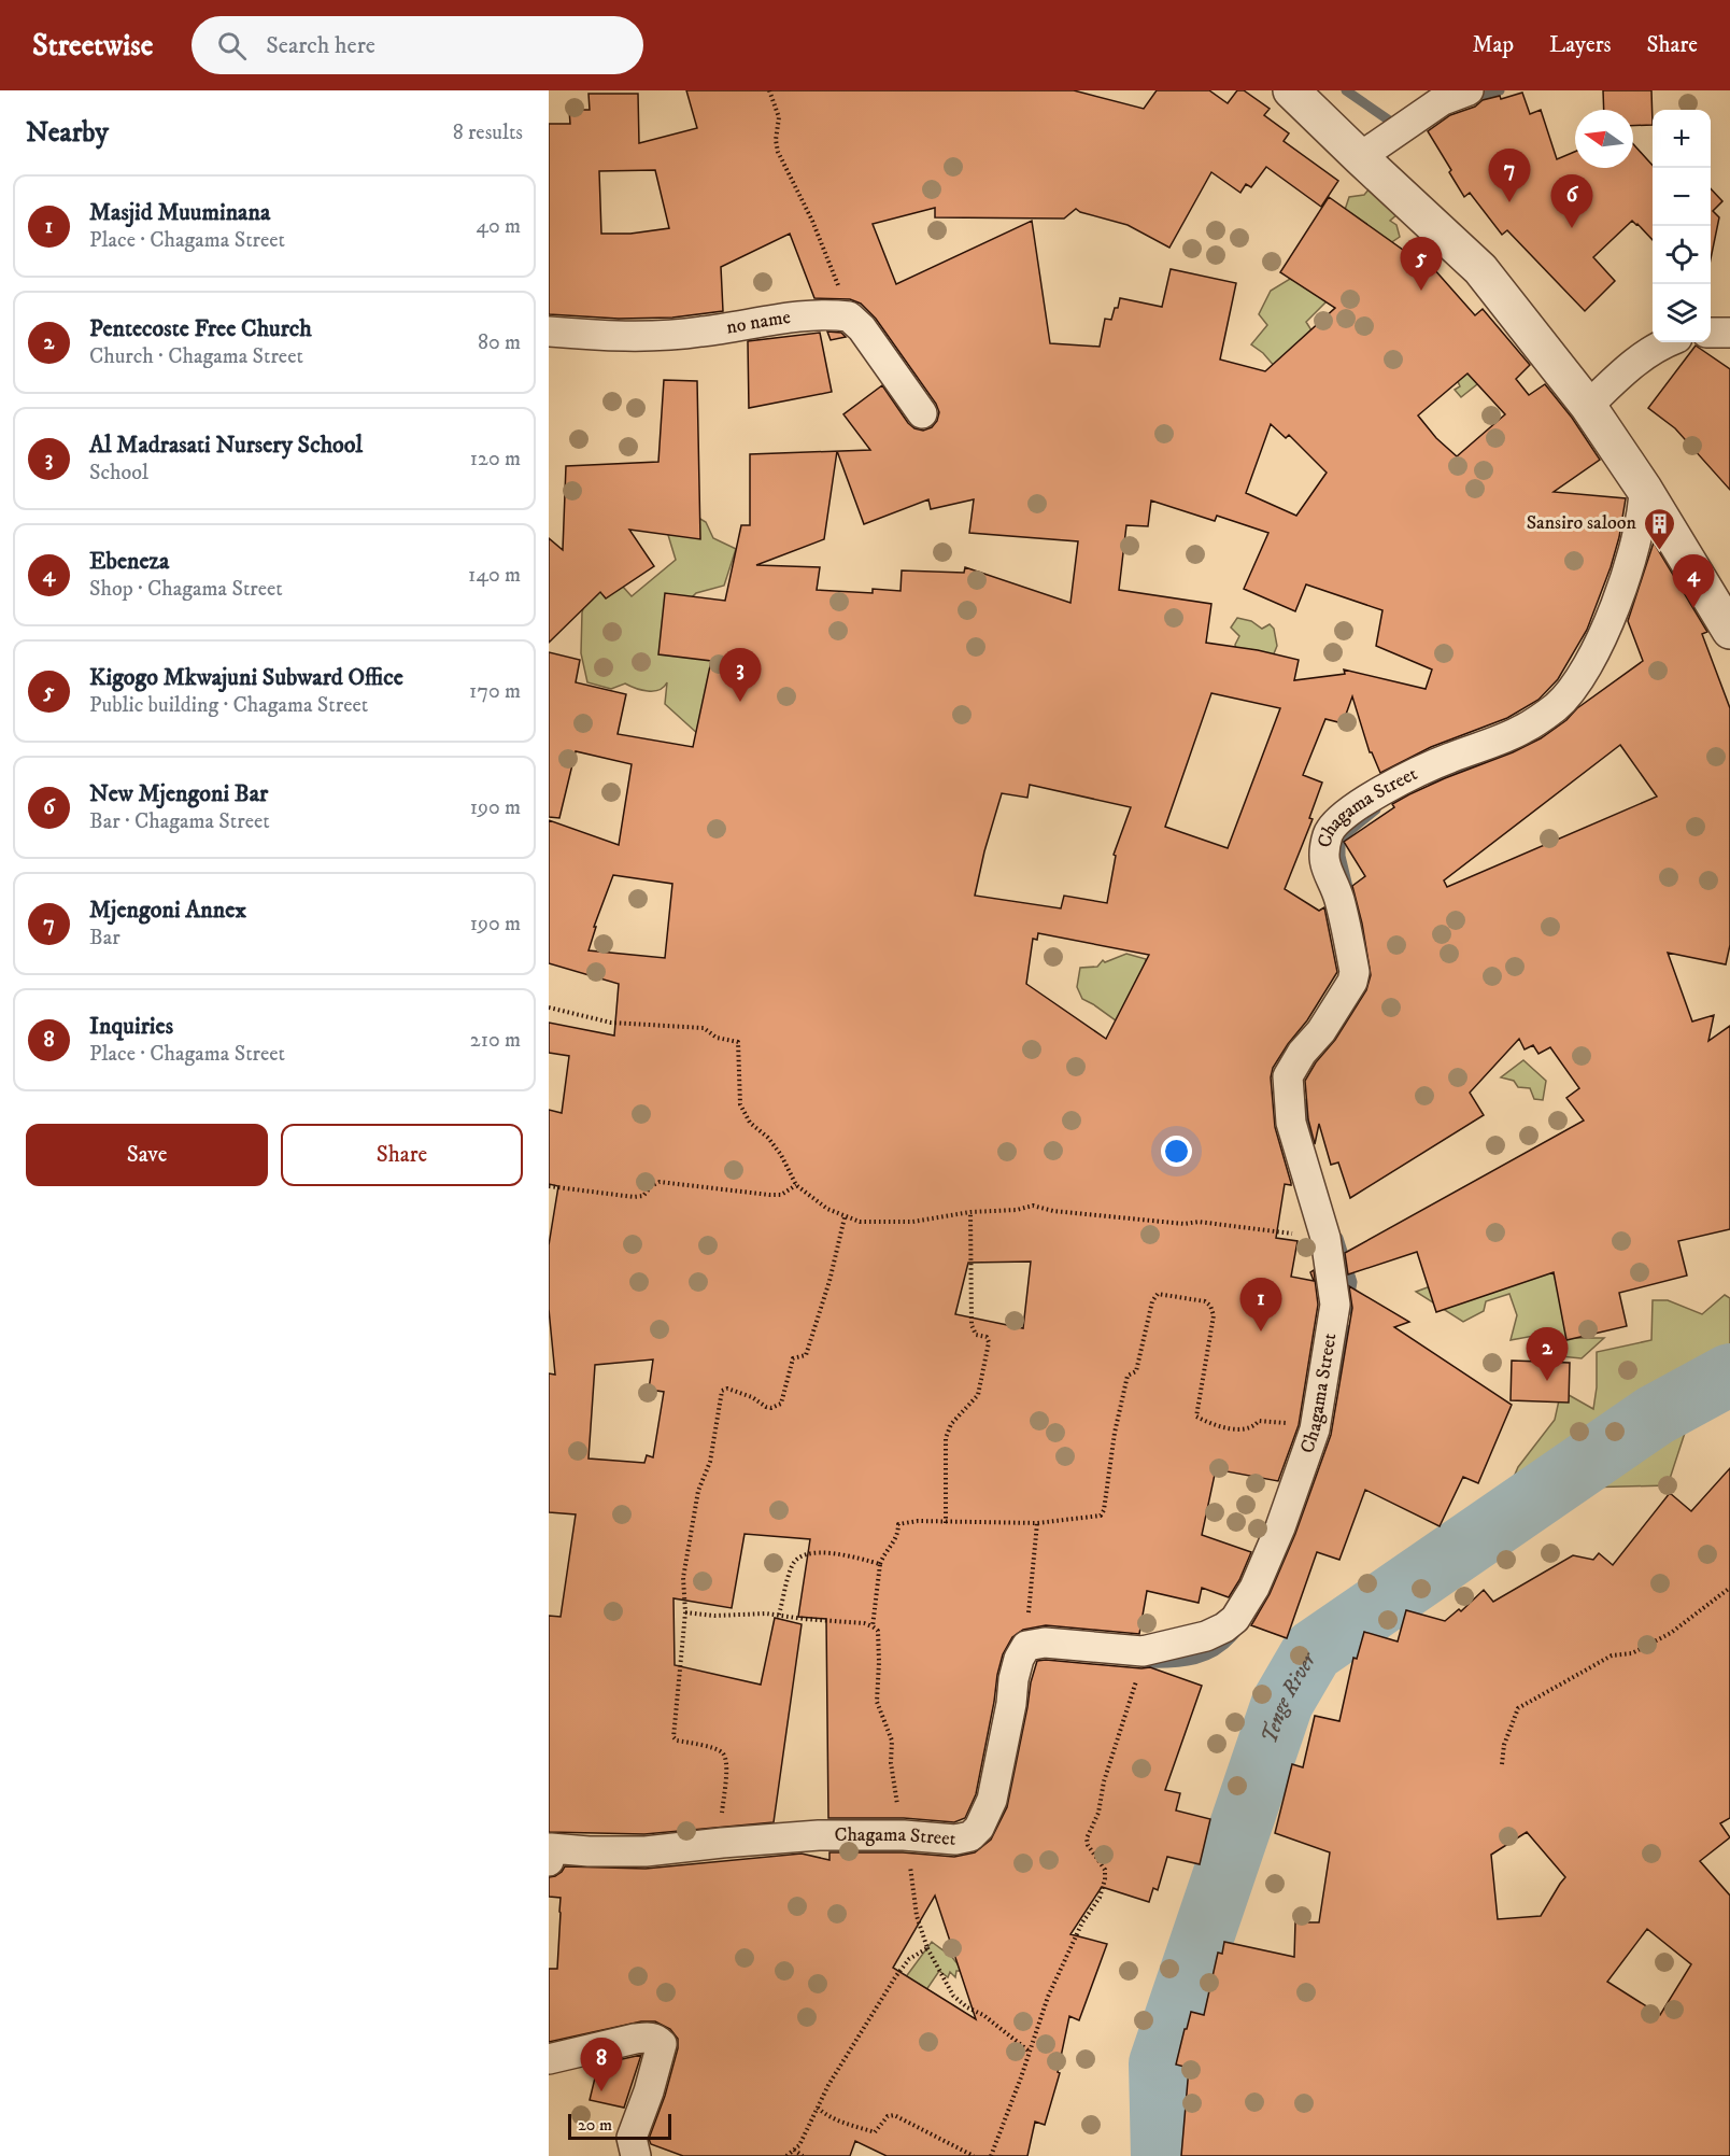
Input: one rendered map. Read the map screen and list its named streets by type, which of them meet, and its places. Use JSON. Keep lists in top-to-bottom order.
{
  "streets": {
    "street": ["no name", "Chagama Street"]
  },
  "water": ["Tenge River"],
  "places": {
    "building": ["Sansiro saloon"]
  },
  "scale_bar": "20 m",
  "north": "left",
  "page": {
    "header": "Streetwise",
    "search": "Search here",
    "nav": ["Map", "Layers", "Share"],
    "heading": ["Nearby", "8 results"],
    "map_buttons": ["+", "−"],
    "pins": [
      "7",
      "6",
      "5",
      "4",
      "3",
      "1",
      "2",
      "8"
    ],
    "list": [
      {
        "mark": "1",
        "name": "Masjid Muuminana",
        "note": "Place · Chagama Street",
        "value": "40 m"
      },
      {
        "mark": "2",
        "name": "Pentecoste Free Church",
        "note": "Church · Chagama Street",
        "value": "80 m"
      },
      {
        "mark": "3",
        "name": "Al Madrasati Nursery School",
        "note": "School",
        "value": "120 m"
      },
      {
        "mark": "4",
        "name": "Ebeneza",
        "note": "Shop · Chagama Street",
        "value": "140 m"
      },
      {
        "mark": "5",
        "name": "Kigogo Mkwajuni Subward Office",
        "note": "Public building · Chagama Street",
        "value": "170 m"
      },
      {
        "mark": "6",
        "name": "New Mjengoni Bar",
        "note": "Bar · Chagama Street",
        "value": "190 m"
      },
      {
        "mark": "7",
        "name": "Mjengoni Annex",
        "note": "Bar",
        "value": "190 m"
      },
      {
        "mark": "8",
        "name": "Inquiries",
        "note": "Place · Chagama Street",
        "value": "210 m"
      }
    ],
    "buttons": ["Save", "Share"],
    "scale": "20 m"
  }
}
